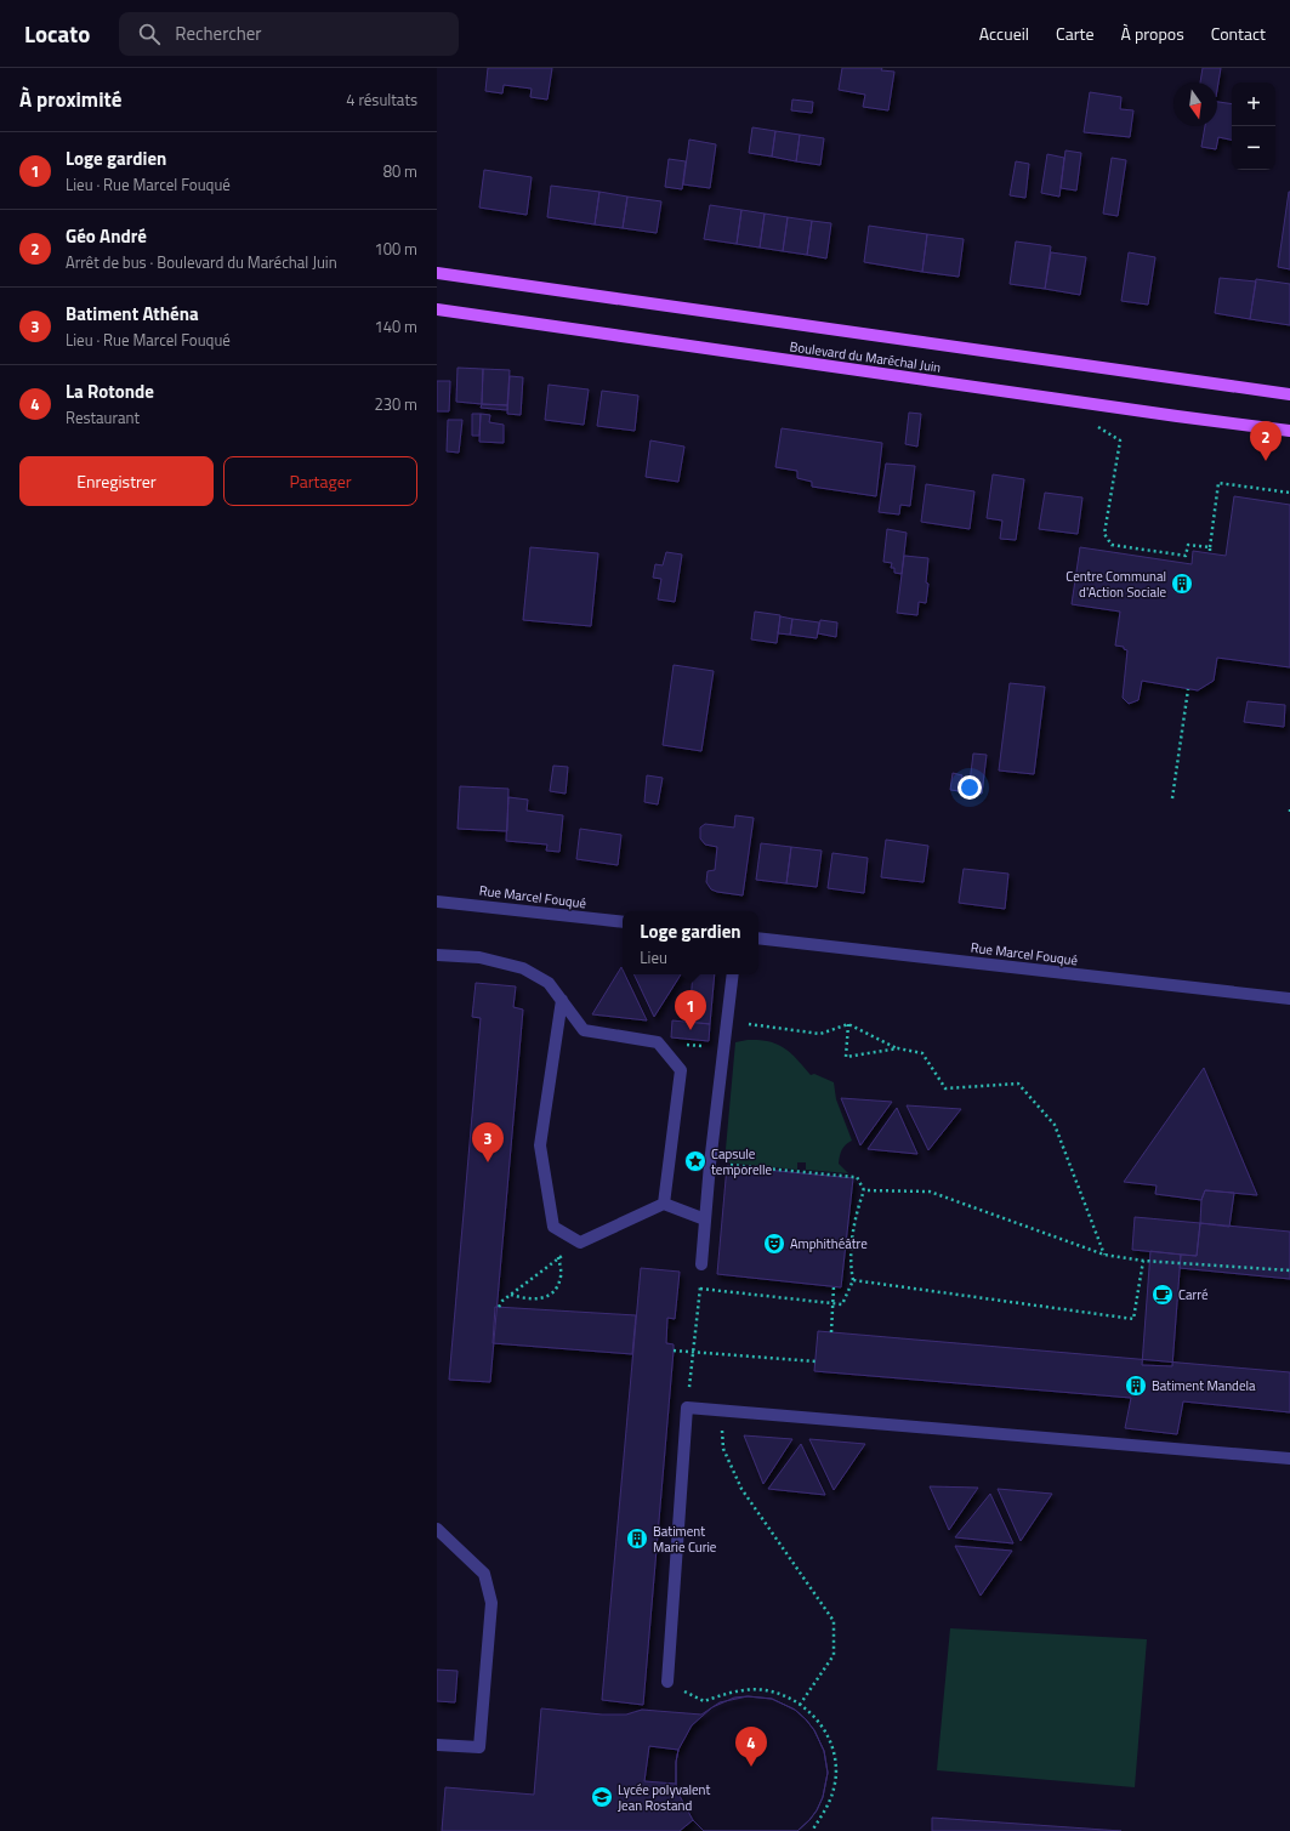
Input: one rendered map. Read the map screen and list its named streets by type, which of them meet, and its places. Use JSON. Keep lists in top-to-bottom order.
{
  "streets": {
    "main road": ["Boulevard du Maréchal Juin"],
    "street": ["Rue Marcel Fouqué"]
  },
  "places": {
    "building": ["Centre Communal d'Action Sociale", "Batiment Mandela", "Batiment Marie Curie"],
    "place": ["Capsule temporelle"],
    "theatre": ["Amphithéâtre"],
    "cafe": ["Carré"],
    "school or university": ["Lycée polyvalent Jean Rostand"]
  },
  "north": "bottom",
  "page": {
    "header": "Locato",
    "search": "Rechercher",
    "nav": [
      "Accueil",
      "Carte",
      "À propos",
      "Contact"
    ],
    "heading": ["À proximité", "4 résultats"],
    "map_buttons": ["+", "−"],
    "list": [
      {
        "mark": "1",
        "name": "Loge gardien",
        "note": "Lieu · Rue Marcel Fouqué",
        "value": "80 m"
      },
      {
        "mark": "2",
        "name": "Géo André",
        "note": "Arrêt de bus · Boulevard du Maréchal Juin",
        "value": "100 m"
      },
      {
        "mark": "3",
        "name": "Batiment Athéna",
        "note": "Lieu · Rue Marcel Fouqué",
        "value": "140 m"
      },
      {
        "mark": "4",
        "name": "La Rotonde",
        "note": "Restaurant",
        "value": "230 m"
      }
    ],
    "pins": [
      "2",
      "1",
      "3",
      "4"
    ],
    "buttons": ["Enregistrer", "Partager"],
    "popup": ["Loge gardien", "Lieu"]
  }
}
